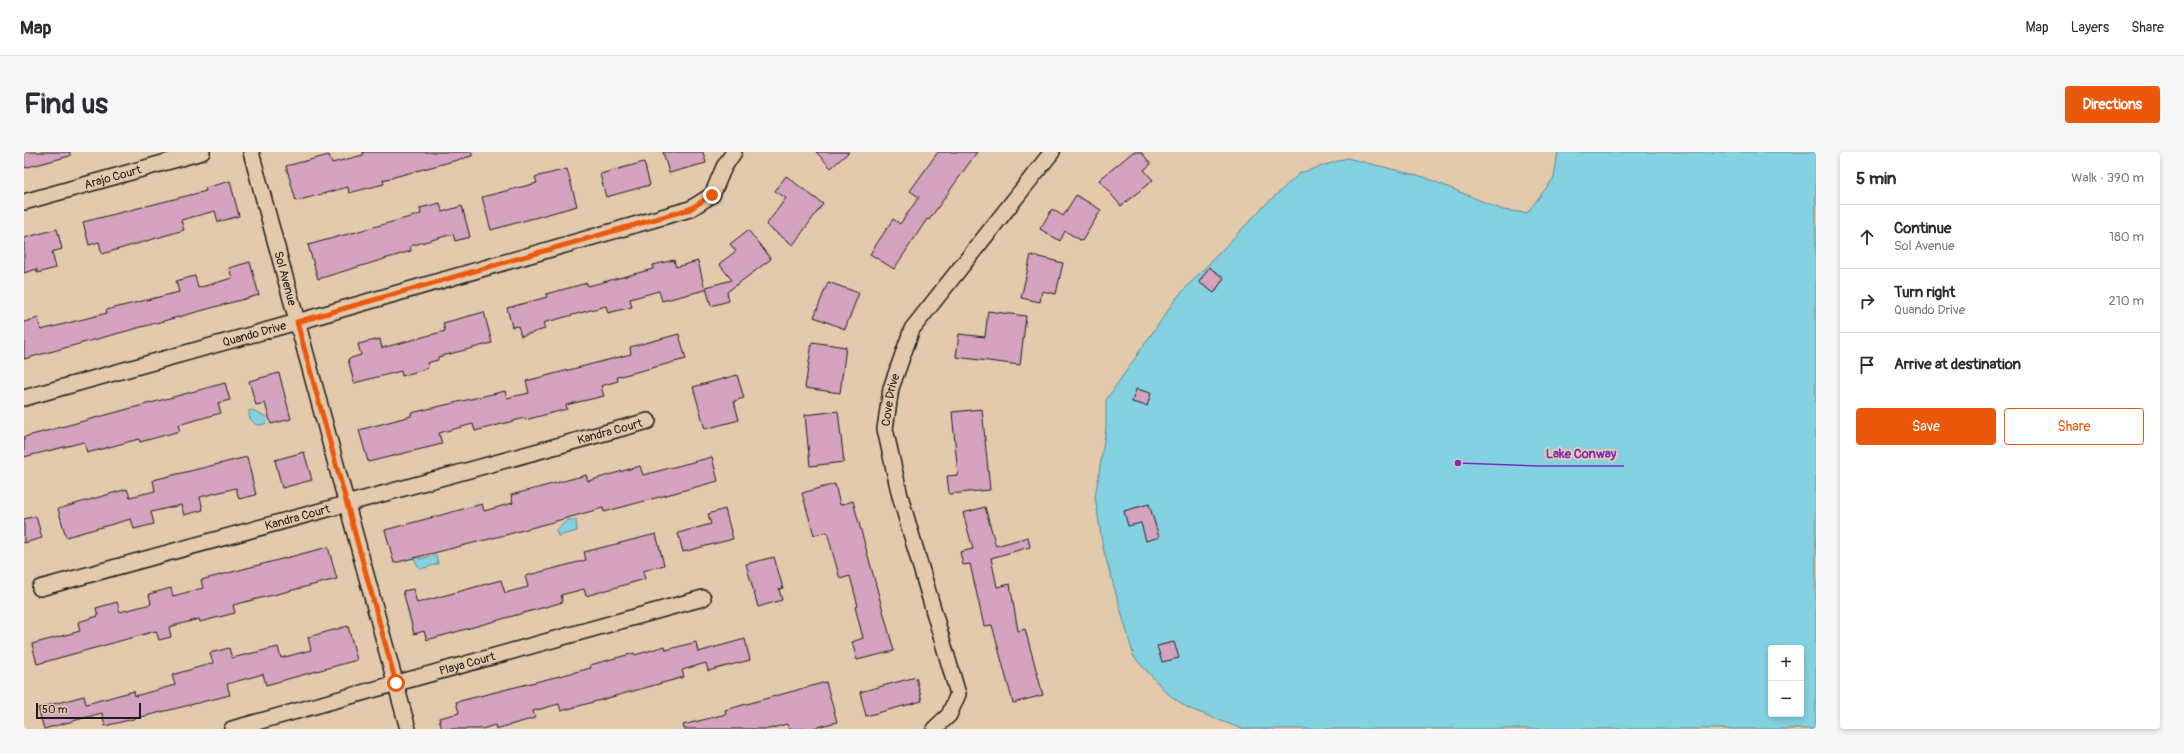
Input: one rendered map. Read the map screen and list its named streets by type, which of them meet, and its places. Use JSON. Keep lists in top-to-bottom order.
{
  "streets": {
    "street": [
      "Arajo Court",
      "Sol Avenue",
      "Quando Drive",
      "Cove Drive",
      "Kandra Court",
      "Playa Court"
    ]
  },
  "crossings": [
    ["Sol Avenue", "Quando Drive"],
    ["Sol Avenue", "Kandra Court"],
    ["Sol Avenue", "Playa Court"]
  ],
  "places": ["Lake Conway"],
  "scale_bar": "50 m",
  "page": {
    "header": "Map",
    "nav": ["Map", "Layers", "Share"],
    "buttons": [
      "Directions",
      ["Save", "Share"]
    ],
    "title": "Find us",
    "heading": ["5 min", "Walk · 390 m"],
    "list": [
      ["Continue", "Sol Avenue", "180 m"],
      ["Turn right", "Quando Drive", "210 m"],
      "Arrive at destination"
    ],
    "map_buttons": ["+", "−"],
    "scale": "50 m"
  }
}
